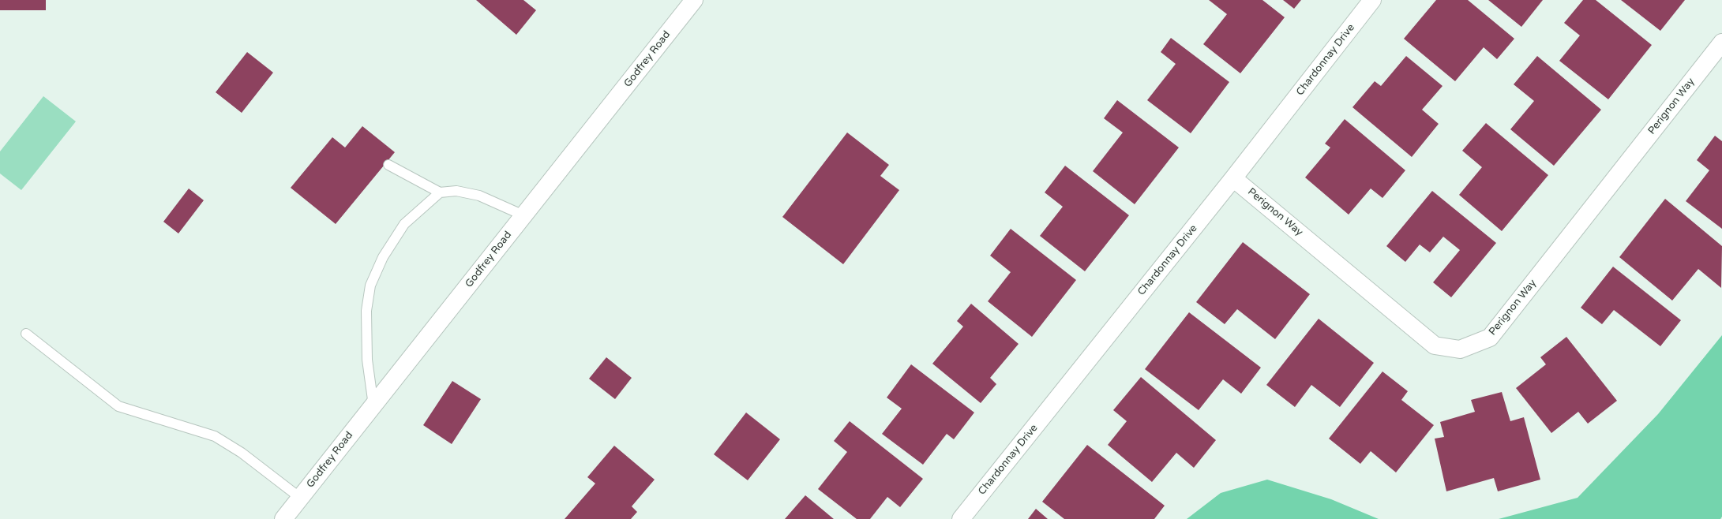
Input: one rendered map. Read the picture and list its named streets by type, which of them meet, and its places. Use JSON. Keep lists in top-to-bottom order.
{
  "streets": {
    "street": ["Godfrey Road", "Chardonnay Drive", "Perignon Way"]
  },
  "crossings": [
    ["Chardonnay Drive", "Perignon Way"]
  ]
}
